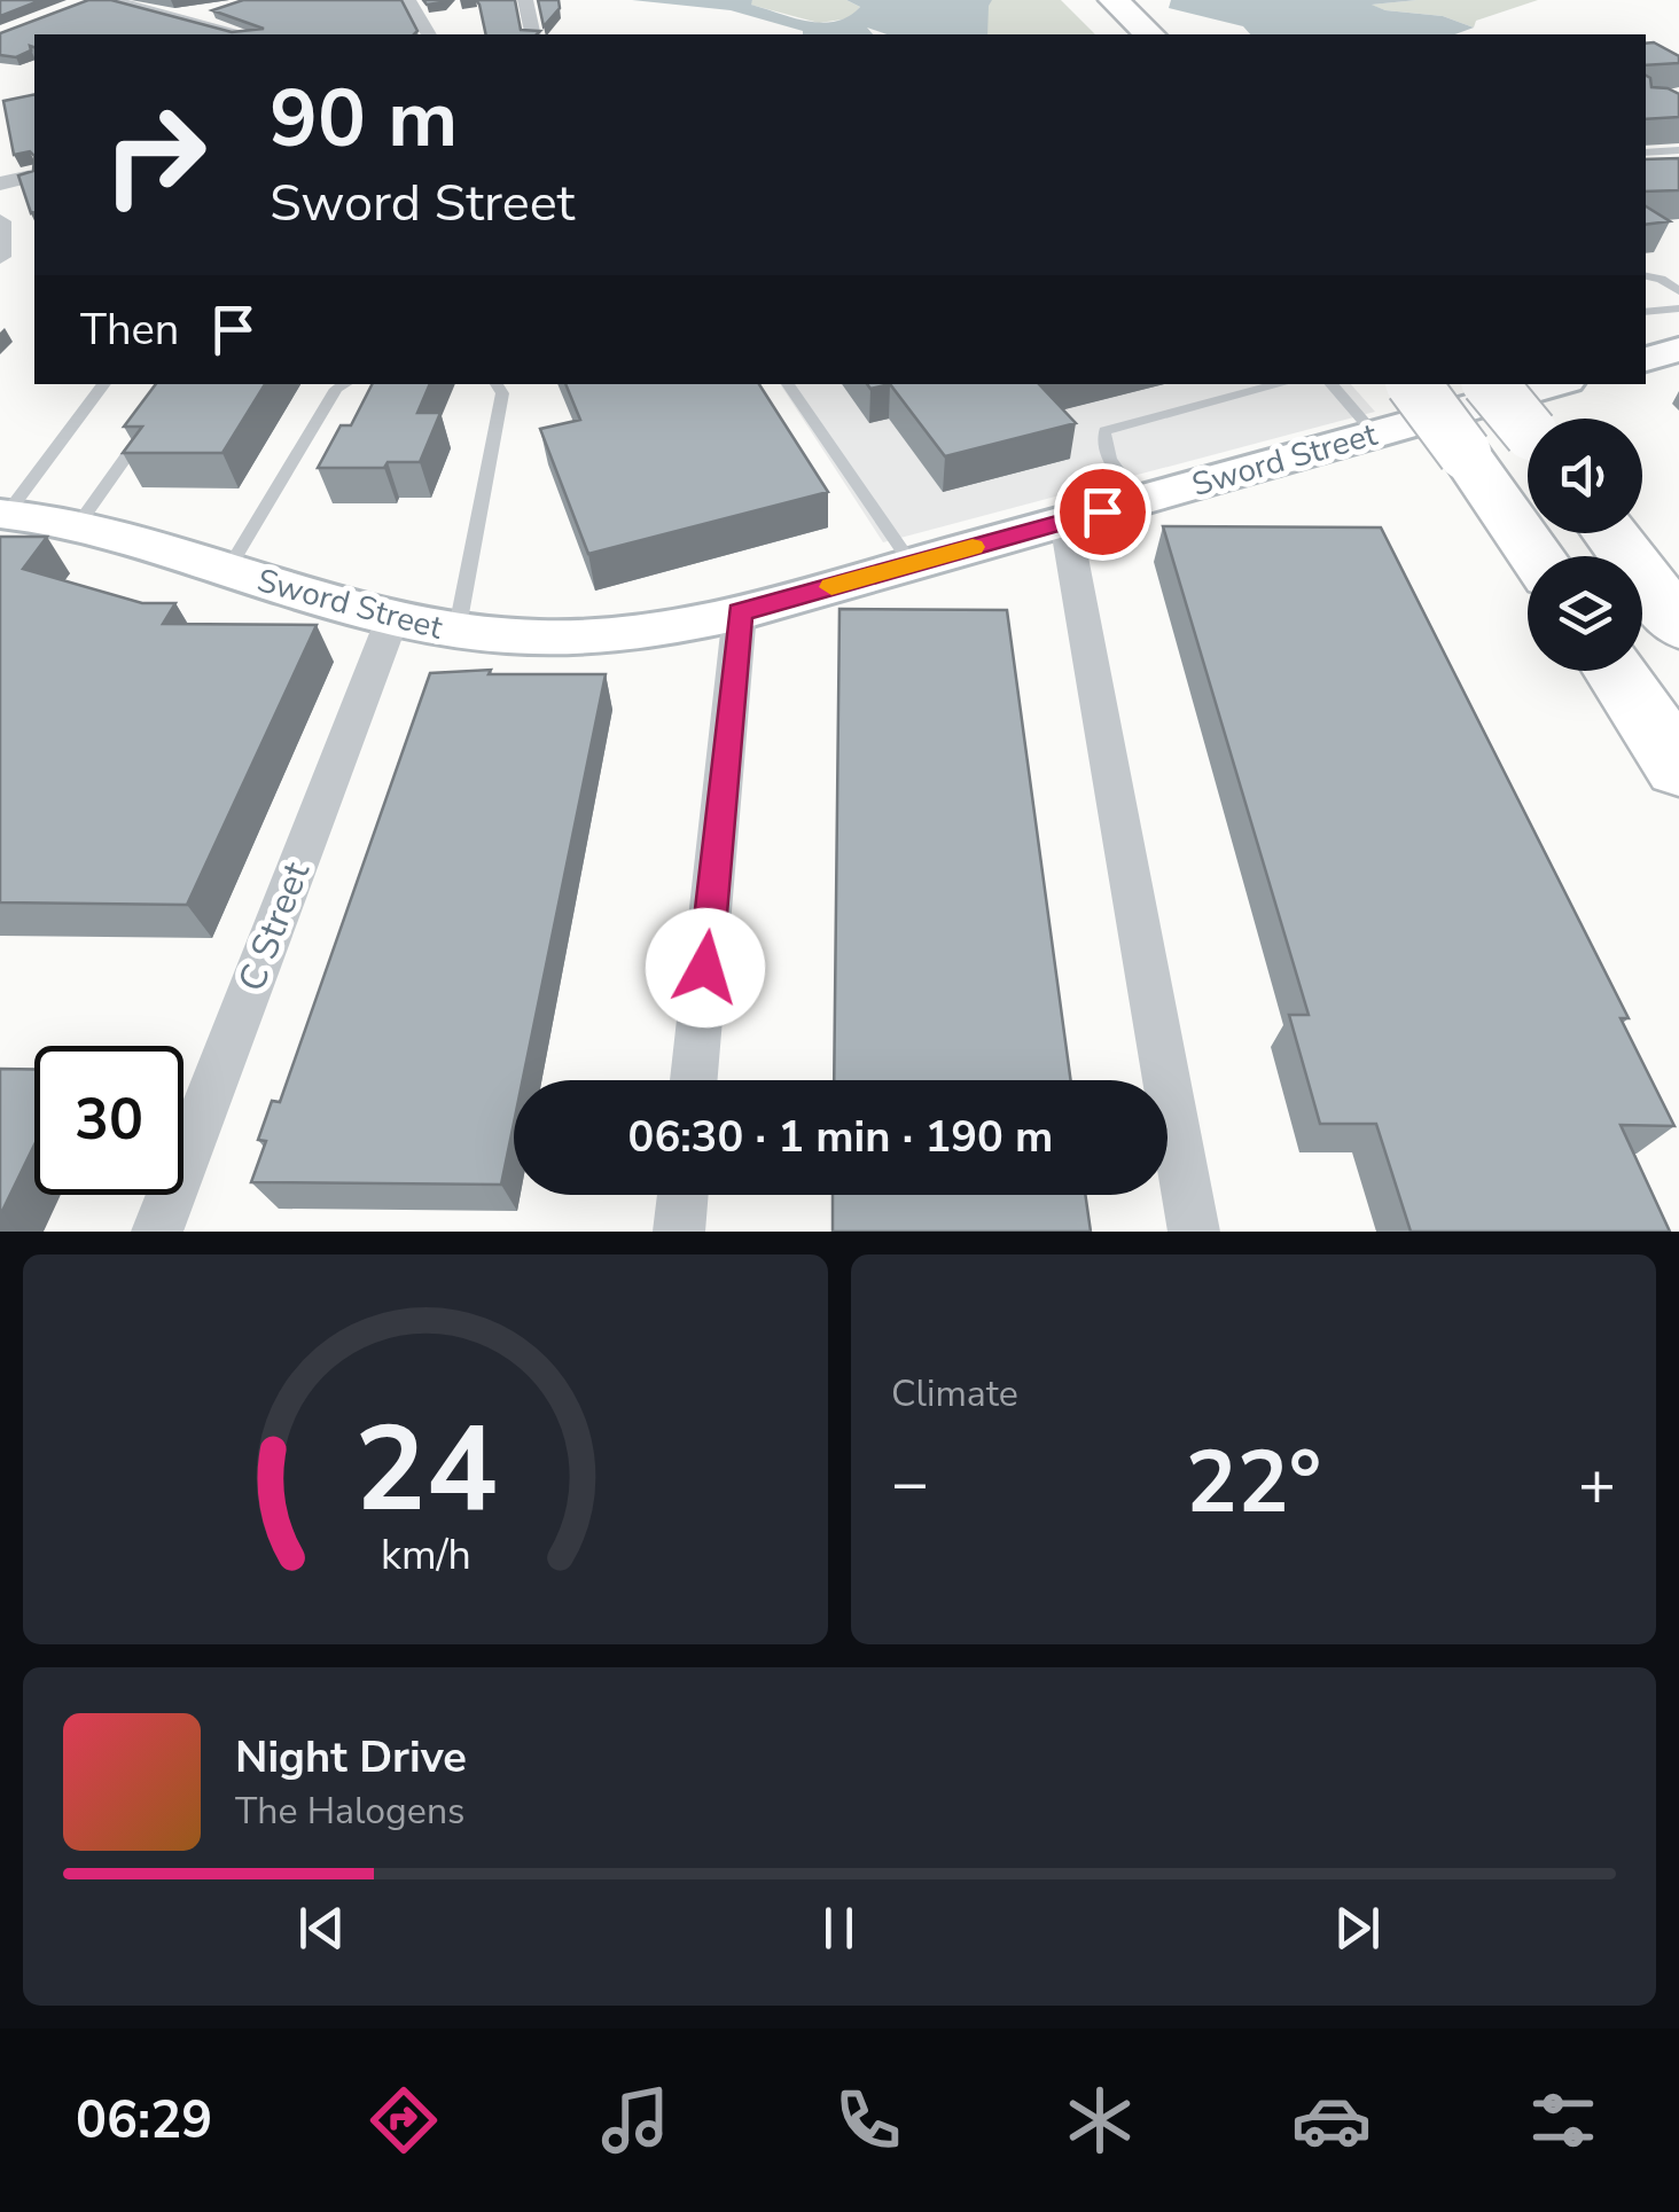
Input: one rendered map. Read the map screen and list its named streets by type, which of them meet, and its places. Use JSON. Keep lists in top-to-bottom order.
{
  "streets": {
    "street": ["Sword Street", "C Street"]
  },
  "crossings": [
    ["Sword Street", "C Street"]
  ],
  "page": {
    "turn": ["90 m", "Sword Street"],
    "then": "Then",
    "limit": "30",
    "trip": "06:30 · 1 min · 190 m",
    "tile": "Climate",
    "heat": ["−", "22°", "+"],
    "song": ["Night Drive", "The Halogens"],
    "tabs": "06:29",
    "gauge": ["24", "km/h"]
  }
}
